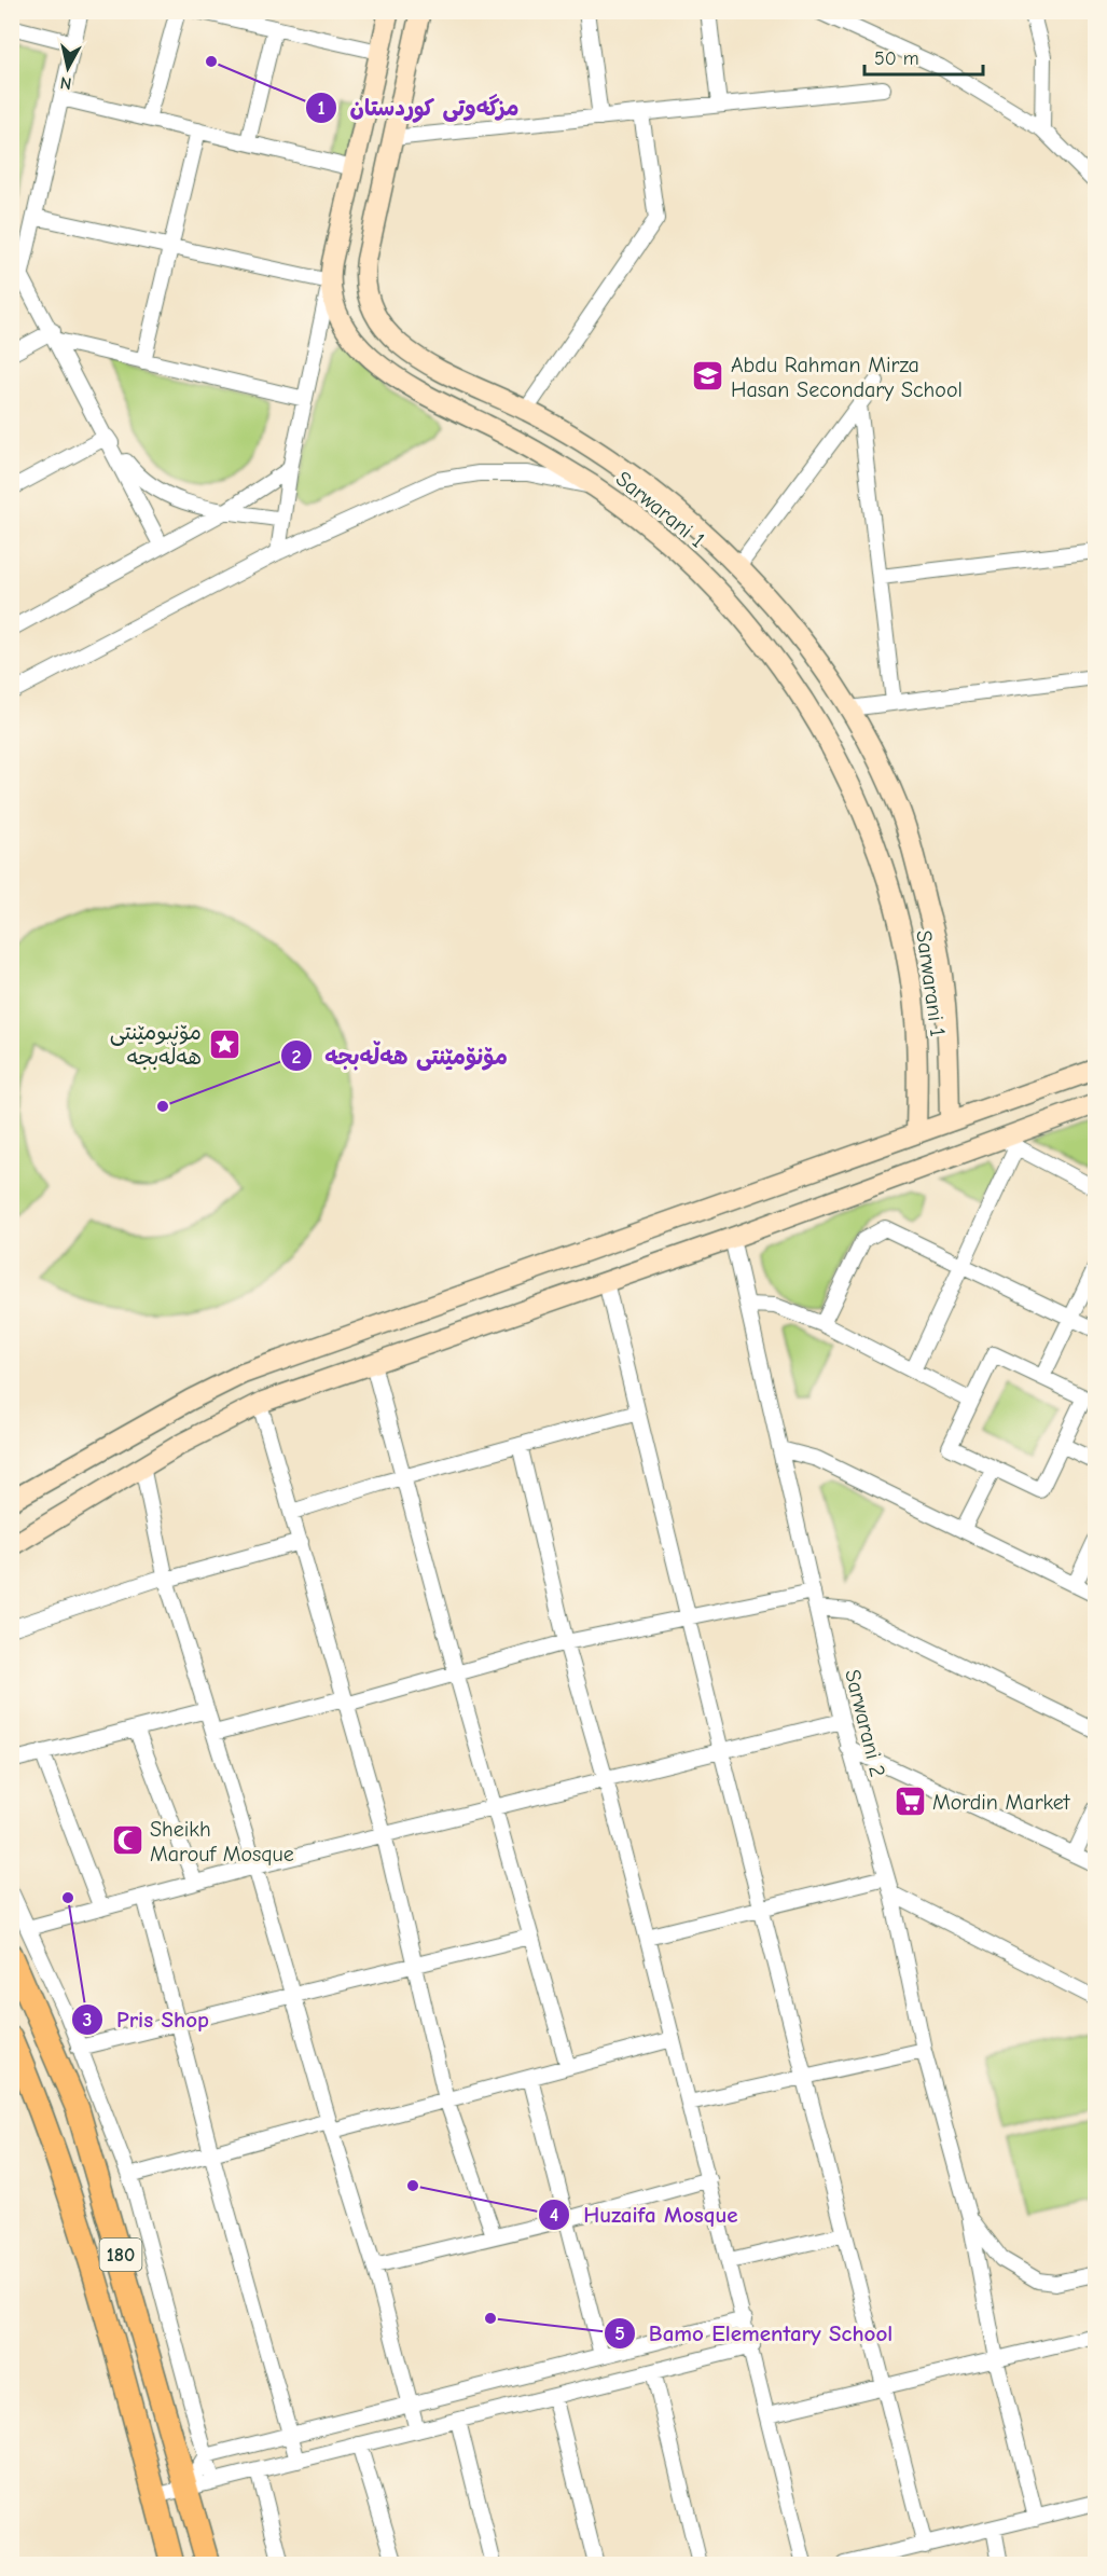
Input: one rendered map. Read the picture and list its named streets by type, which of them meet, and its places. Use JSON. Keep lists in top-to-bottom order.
{
  "streets": {
    "highway": ["180"],
    "main road": ["Sarwarani 1"],
    "street": ["Sarwarani 2"]
  },
  "places": {
    "other": [
      "مزگەوتی کوردستان",
      "مۆنۆمێنتی هەڵەبجە",
      "Pris Shop",
      "Huzaifa Mosque",
      "Bamo Elementary School"
    ],
    "school or university": ["Abdu Rahman Mirza Hasan Secondary School"],
    "place": ["مۆنیومێنتی هەڵەبجە"],
    "supermarket": ["Mordin Market"],
    "mosque": ["Sheikh Marouf Mosque"]
  },
  "scale_bar": "50 m",
  "north": "bottom"
}
